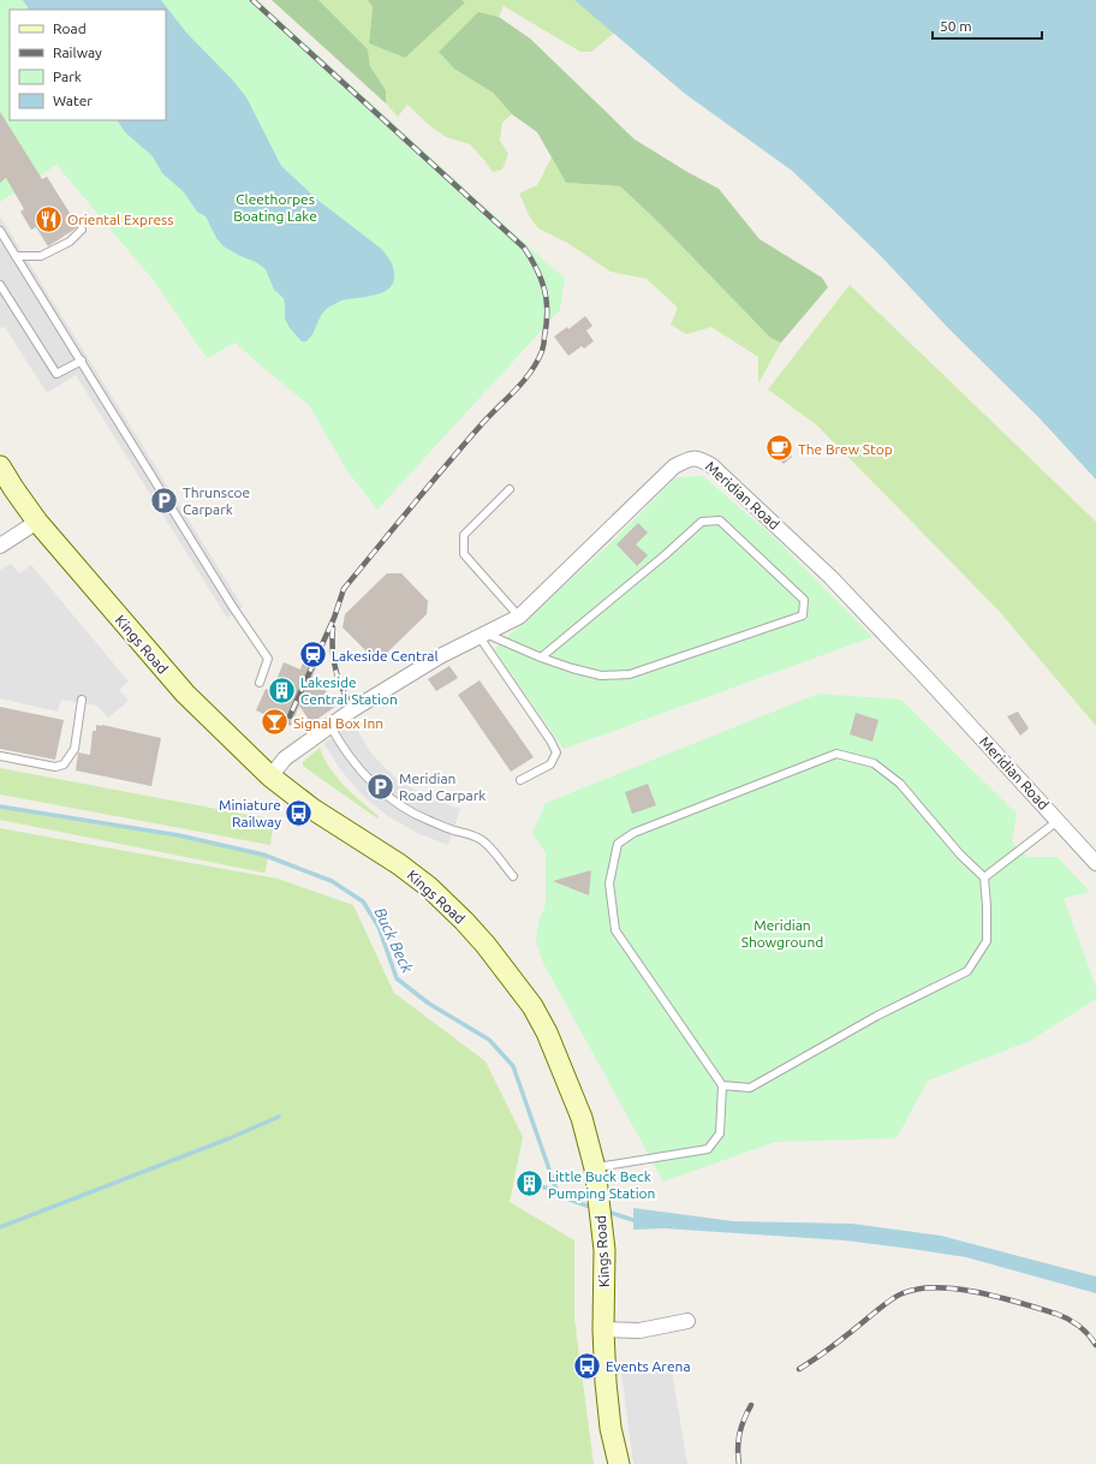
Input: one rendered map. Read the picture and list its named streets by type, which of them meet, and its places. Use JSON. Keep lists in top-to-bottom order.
{
  "streets": {
    "street": ["Meridian Road", "Kings Road"]
  },
  "crossings": [
    ["Meridian Road", "Kings Road"]
  ],
  "water": ["Buck Beck"],
  "parks": ["Cleethorpes Boating Lake", "Meridian Showground"],
  "places": {
    "restaurant": ["Oriental Express"],
    "cafe": ["The Brew Stop"],
    "parking": ["Thrunscoe Carpark", "Meridian Road Carpark"],
    "station": ["Lakeside Central"],
    "building": ["Lakeside Central Station", "Little Buck Beck Pumping Station"],
    "bar": ["Signal Box Inn"],
    "bus stop": ["Miniature Railway", "Events Arena"]
  },
  "legend": [
    "Road",
    "Railway",
    "Park",
    "Water"
  ],
  "scale_bar": "50 m"
}
